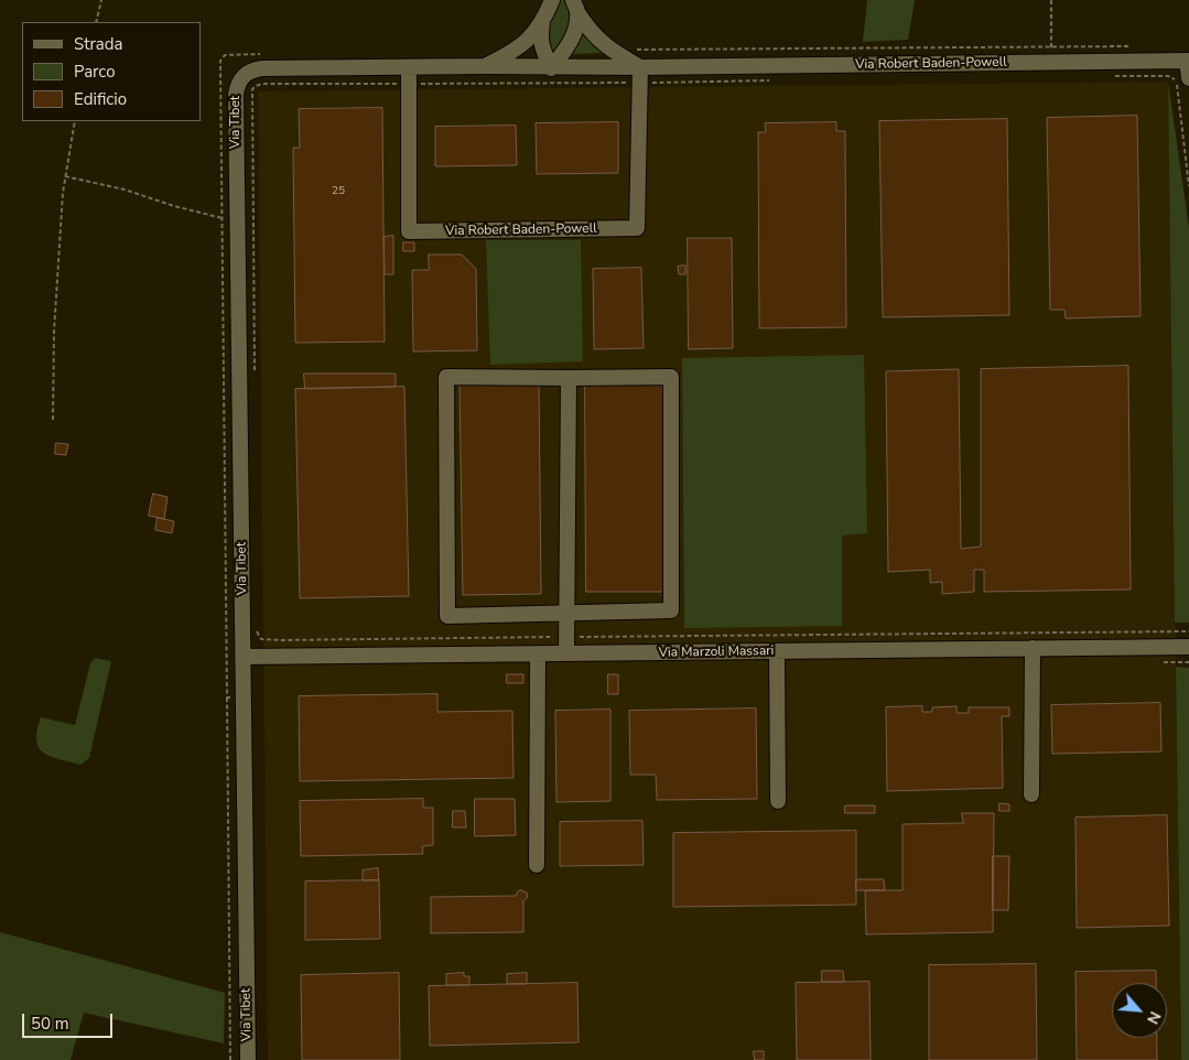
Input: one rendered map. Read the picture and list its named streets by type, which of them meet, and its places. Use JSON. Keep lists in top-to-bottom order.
{
  "streets": {
    "street": ["Via Robert Baden-Powell", "Via Tibet", "Via Marzoli Massari"]
  },
  "crossings": [
    ["Via Robert Baden-Powell", "Via Tibet"],
    ["Via Tibet", "Via Marzoli Massari"]
  ],
  "house_numbers": ["25"],
  "legend": ["Strada", "Parco", "Edificio"],
  "scale_bar": "50 m",
  "north": "bottom right"
}
